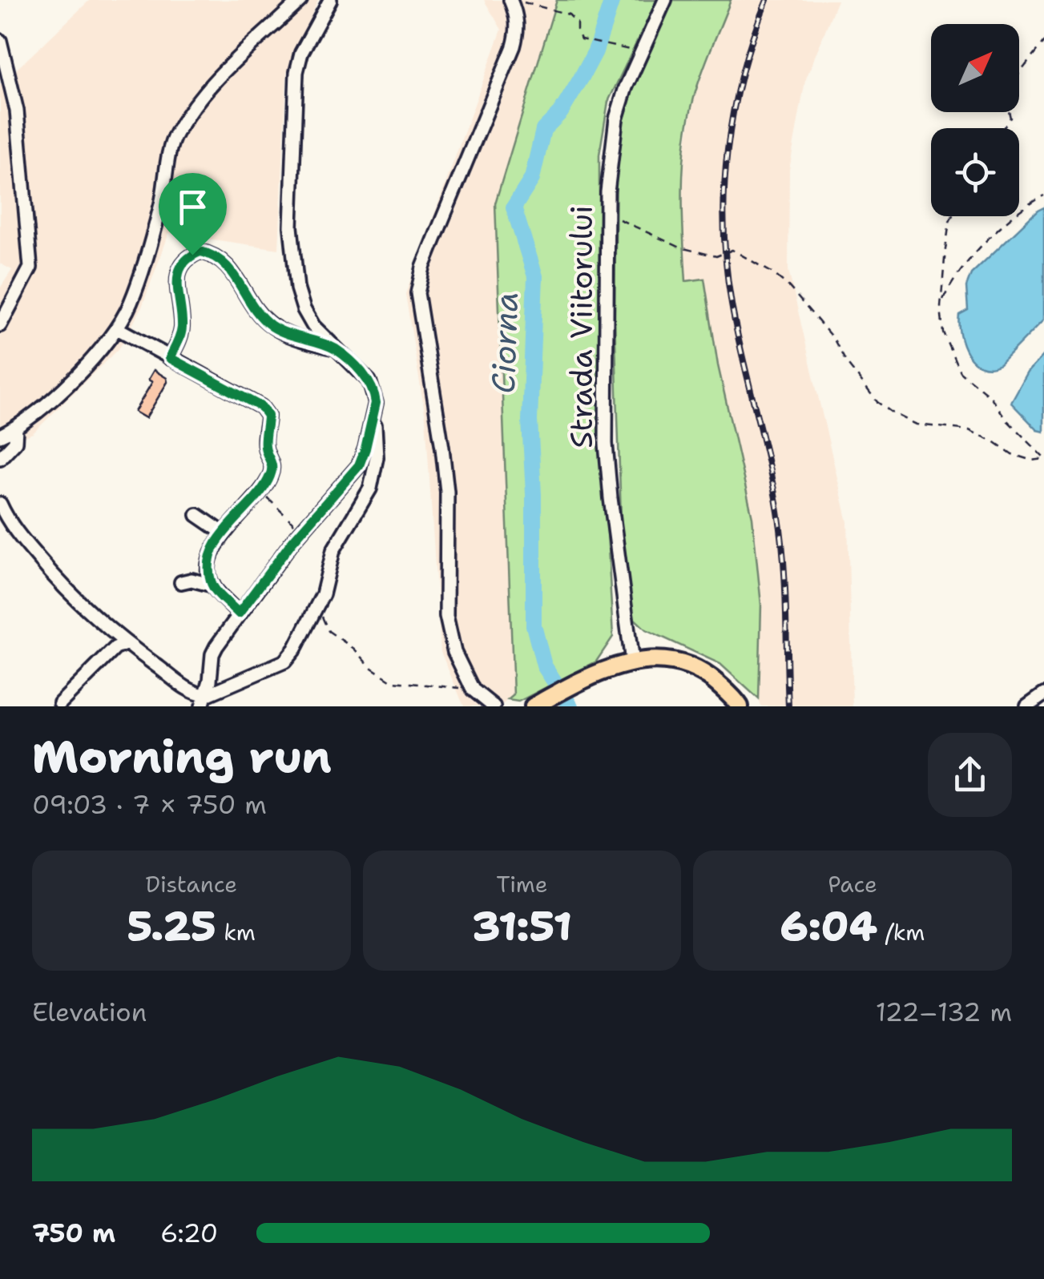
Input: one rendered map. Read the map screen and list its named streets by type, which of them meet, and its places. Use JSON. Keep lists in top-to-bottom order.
{
  "streets": {
    "street": ["Strada Viitorului"]
  },
  "water": ["Ciorna"],
  "north": "top right",
  "page": {
    "heading": ["Morning run", "09:03 · 7 × 750 m"],
    "stats": [
      ["Distance", "5.25 km"],
      ["Time", "31:51"],
      ["Pace", "6:04 /km"]
    ],
    "chart": ["Elevation", "122–132 m"],
    "list": [
      {
        "name": "750 m",
        "note": "6:20"
      }
    ]
  }
}
